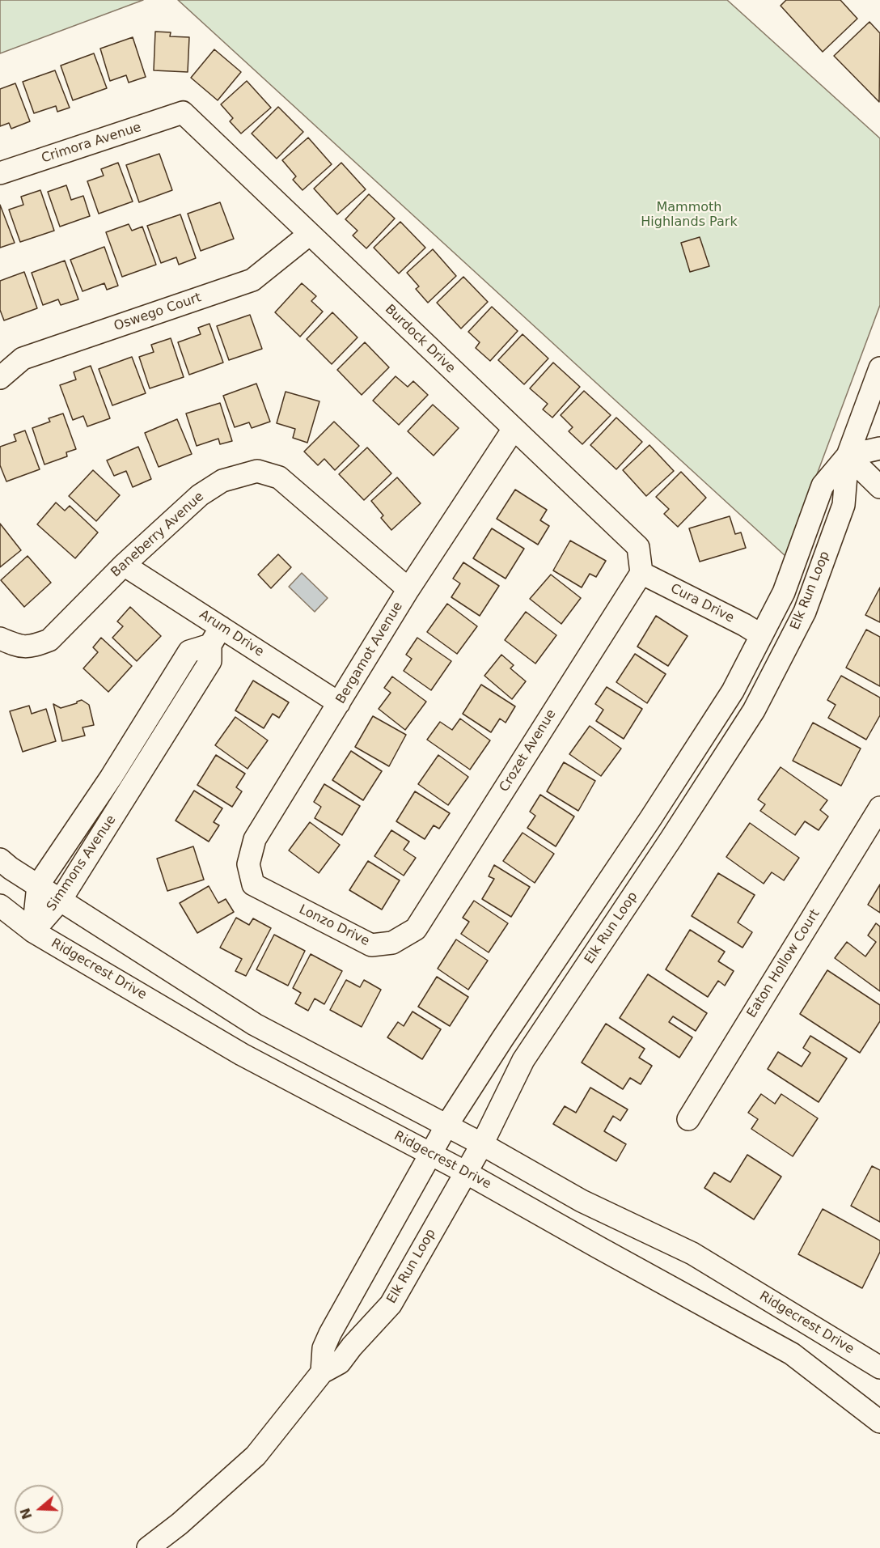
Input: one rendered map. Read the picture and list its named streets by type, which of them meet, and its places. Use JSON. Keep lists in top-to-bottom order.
{
  "streets": {
    "street": [
      "Crimora Avenue",
      "Oswego Court",
      "Burdock Drive",
      "Baneberry Avenue",
      "Elk Run Loop",
      "Cura Drive",
      "Arum Drive",
      "Bergamot Avenue",
      "Crozet Avenue",
      "Simmons Avenue",
      "Lonzo Drive",
      "Eaton Hollow Court",
      "Ridgecrest Drive"
    ]
  },
  "crossings": [
    ["Crimora Avenue", "Burdock Drive"],
    ["Oswego Court", "Burdock Drive"],
    ["Burdock Drive", "Cura Drive"],
    ["Burdock Drive", "Bergamot Avenue"],
    ["Burdock Drive", "Crozet Avenue"],
    ["Baneberry Avenue", "Arum Drive"],
    ["Baneberry Avenue", "Bergamot Avenue"],
    ["Elk Run Loop", "Cura Drive"],
    ["Elk Run Loop", "Ridgecrest Drive"],
    ["Cura Drive", "Crozet Avenue"],
    ["Arum Drive", "Bergamot Avenue"],
    ["Arum Drive", "Simmons Avenue"],
    ["Bergamot Avenue", "Lonzo Drive"],
    ["Crozet Avenue", "Lonzo Drive"],
    ["Simmons Avenue", "Ridgecrest Drive"]
  ],
  "parks": ["Mammoth Highlands Park"],
  "north": "left"
}
